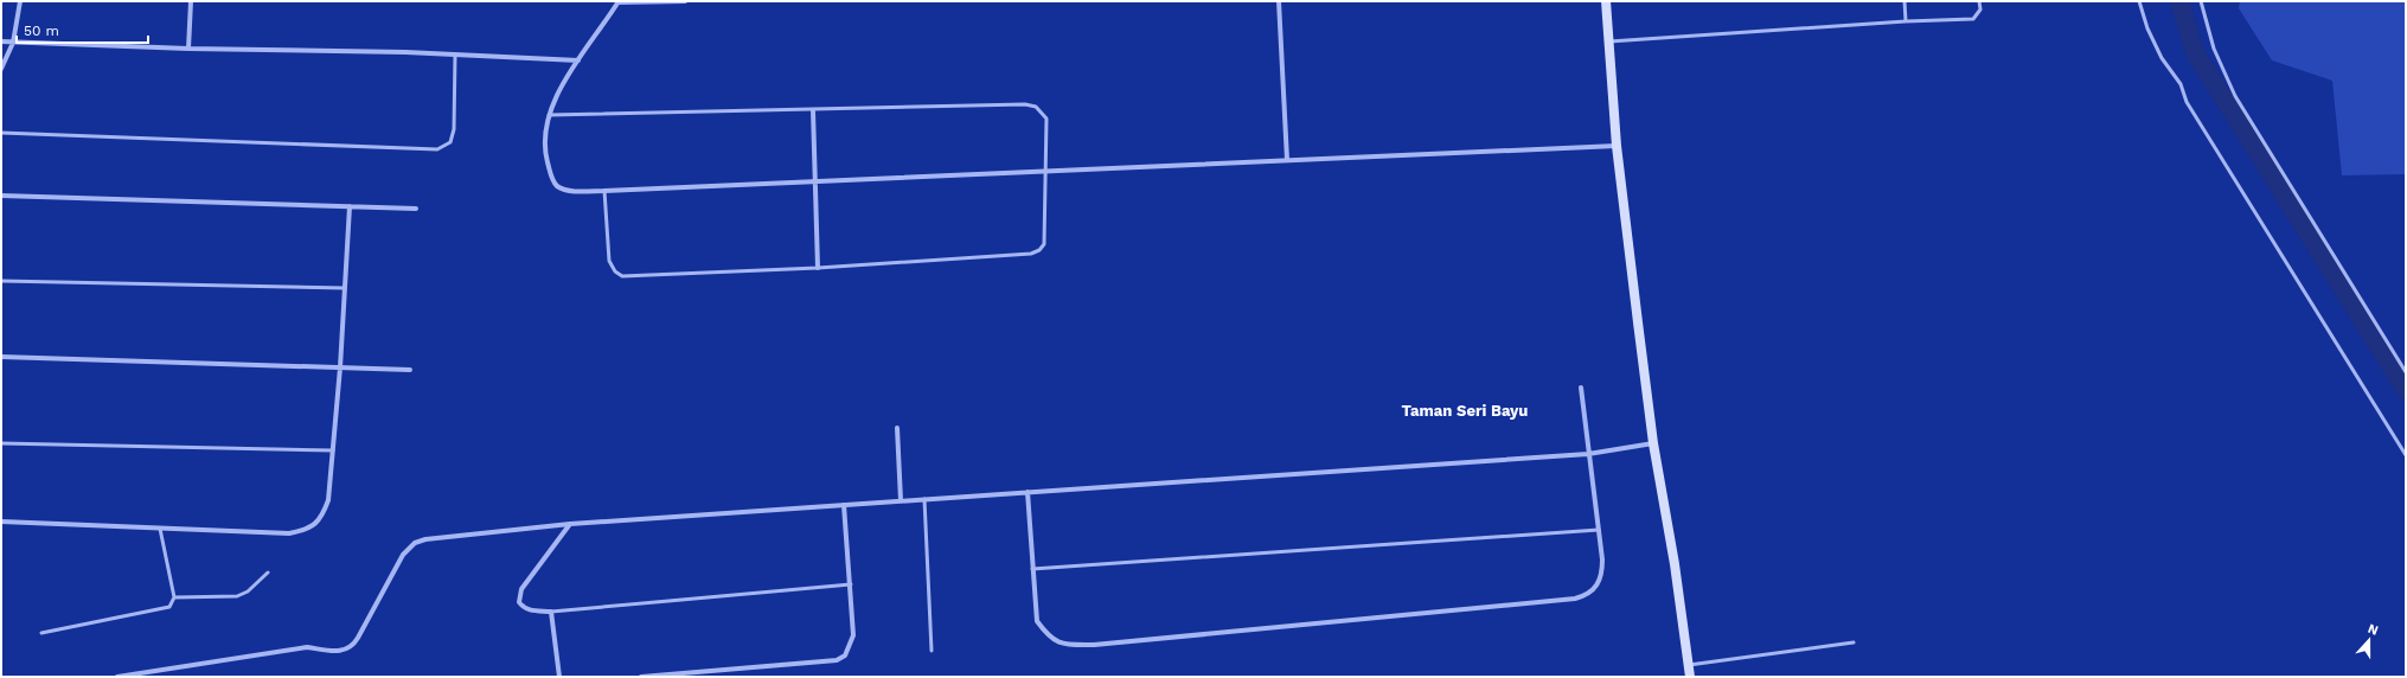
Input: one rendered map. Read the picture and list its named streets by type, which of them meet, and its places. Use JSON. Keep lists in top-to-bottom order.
{
  "districts": ["Taman Seri Bayu"],
  "scale_bar": "50 m",
  "north": "top"
}
